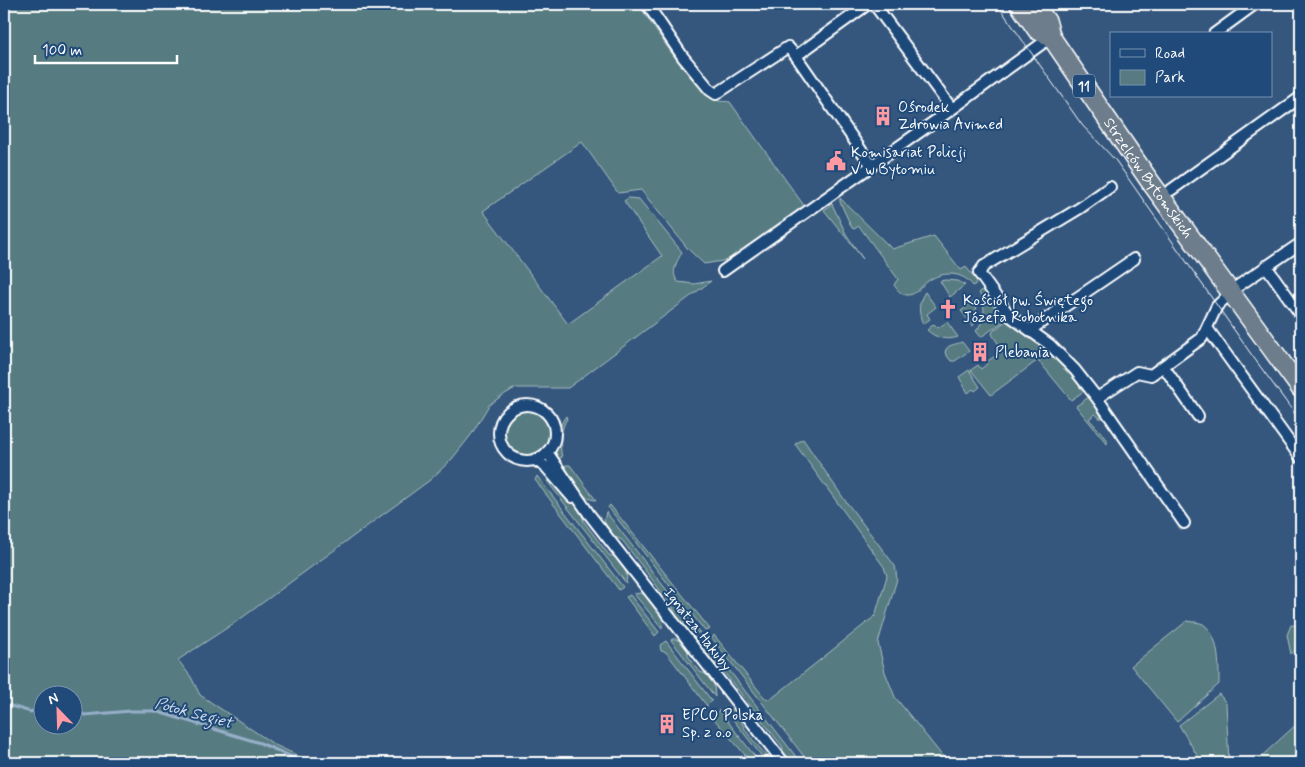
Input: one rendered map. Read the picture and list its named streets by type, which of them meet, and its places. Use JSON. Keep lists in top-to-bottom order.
{
  "streets": {
    "highway": ["11", "Strzelców Bytomskich"],
    "street": ["Ignatza Hakuby"]
  },
  "water": ["Potok Segiet"],
  "places": {
    "building": ["Ośrodek Zdrowia Avimed", "Plebania", "EPCO Polska Sp. z o.o"],
    "public building": ["Komisariat Policji V w Bytomiu"],
    "church": ["Kościół pw. Świętego Józefa Robotnika"]
  },
  "legend": ["Road", "Park"],
  "scale_bar": "100 m",
  "north": "top left"
}
